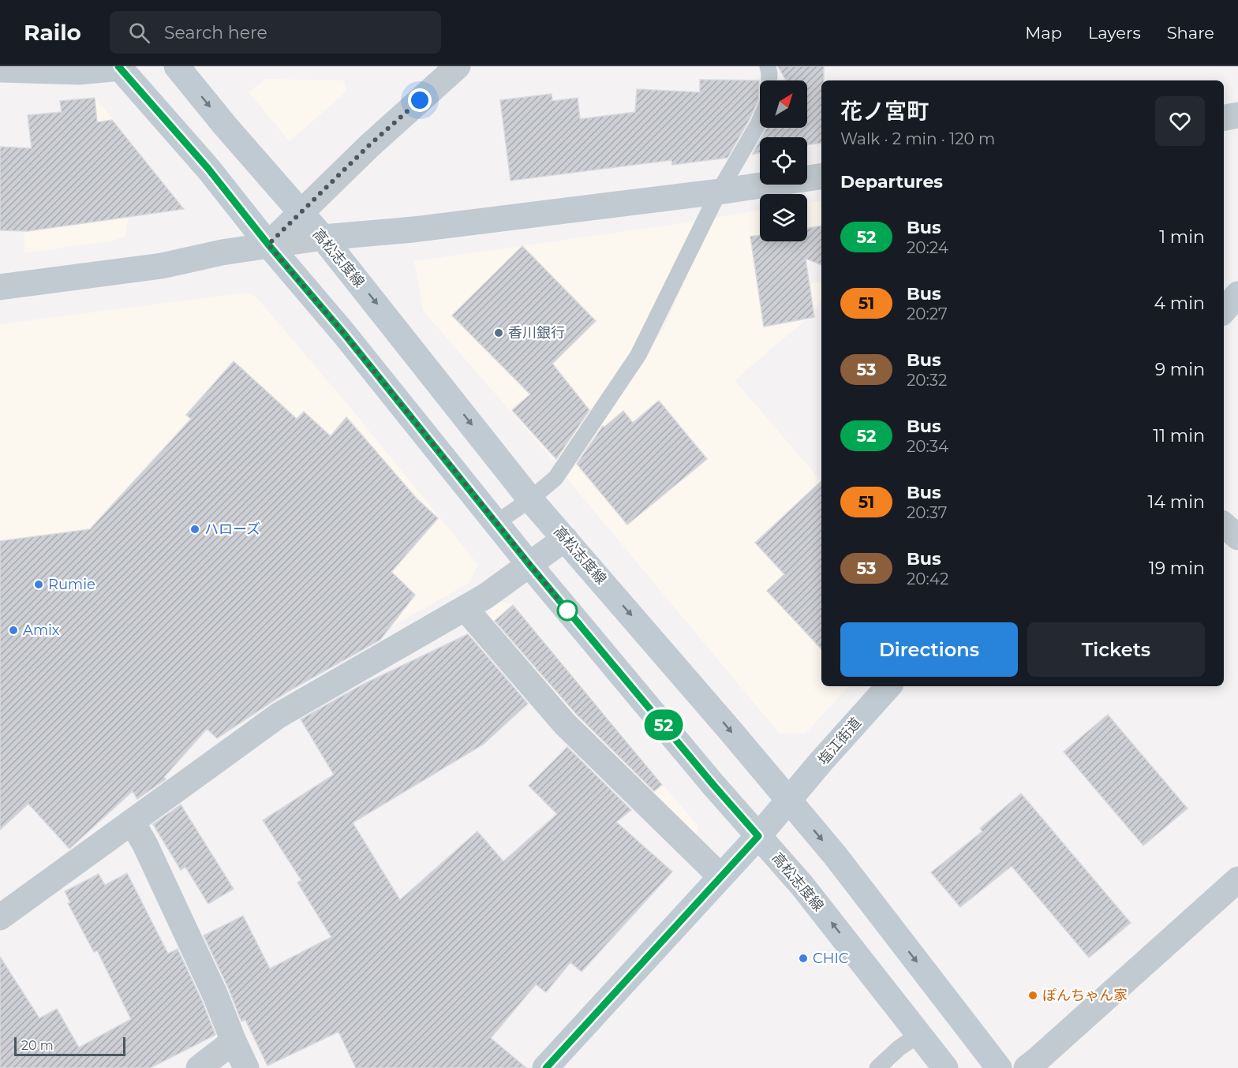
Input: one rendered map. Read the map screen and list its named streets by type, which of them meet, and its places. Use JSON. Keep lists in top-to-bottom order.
{
  "streets": {
    "main road": ["高松志度線", "塩江街道"]
  },
  "crossings": [
    ["高松志度線", "塩江街道"]
  ],
  "places": [
    "香川銀行",
    "ハローズ",
    "Rumie",
    "Amix",
    "CHIC",
    "ぽんちゃん家"
  ],
  "lines": ["bus line 52"],
  "scale_bar": "20 m",
  "north": "top right",
  "page": {
    "header": "Railo",
    "search": "Search here",
    "nav": ["Map", "Layers", "Share"],
    "on_map": "52",
    "heading": [
      ["花ノ宮町", "Walk · 2 min · 120 m"],
      "Departures"
    ],
    "list": [
      {
        "mark": "52",
        "name": "Bus",
        "note": "20:24",
        "value": "1 min"
      },
      {
        "mark": "51",
        "name": "Bus",
        "note": "20:27",
        "value": "4 min"
      },
      {
        "mark": "53",
        "name": "Bus",
        "note": "20:32",
        "value": "9 min"
      },
      {
        "mark": "52",
        "name": "Bus",
        "note": "20:34",
        "value": "11 min"
      },
      {
        "mark": "51",
        "name": "Bus",
        "note": "20:37",
        "value": "14 min"
      },
      {
        "mark": "53",
        "name": "Bus",
        "note": "20:42",
        "value": "19 min"
      }
    ],
    "buttons": ["Directions", "Tickets"],
    "scale": "20 m"
  }
}
